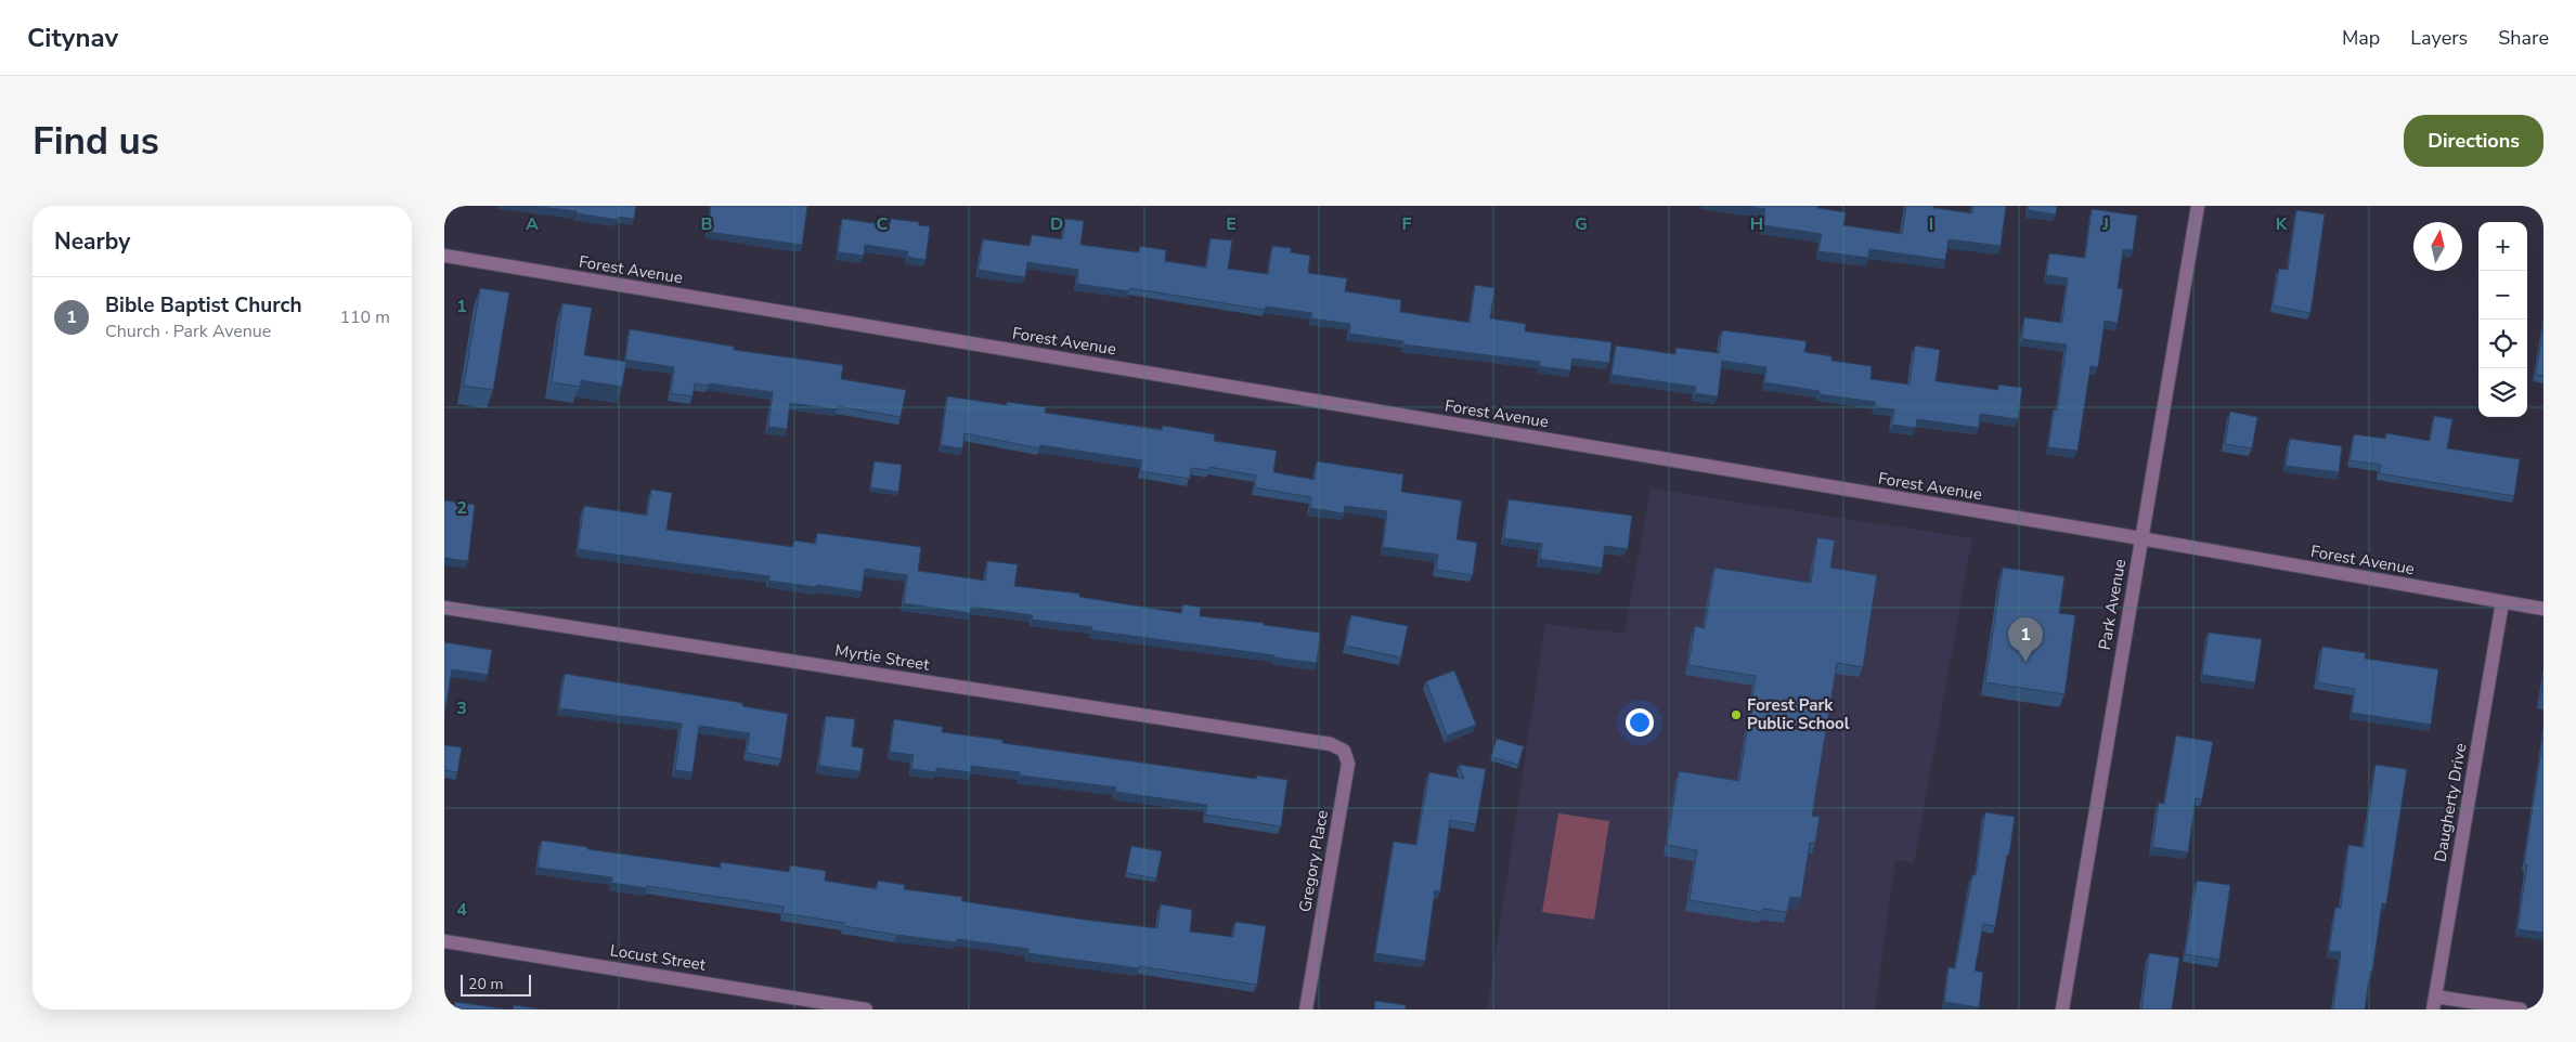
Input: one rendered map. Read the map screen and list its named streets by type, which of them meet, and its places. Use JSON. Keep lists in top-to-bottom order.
{
  "streets": {
    "street": [
      "Forest Avenue",
      "Park Avenue",
      "Myrtie Street",
      "Daugherty Drive",
      "Gregory Place",
      "Locust Street"
    ]
  },
  "crossings": [
    ["Forest Avenue", "Park Avenue"],
    ["Forest Avenue", "Daugherty Drive"],
    ["Myrtie Street", "Gregory Place"]
  ],
  "places": ["Forest Park Public School"],
  "scale_bar": "20 m",
  "north": "top",
  "page": {
    "header": "Citynav",
    "nav": ["Map", "Layers", "Share"],
    "buttons": "Directions",
    "title": "Find us",
    "heading": "Nearby",
    "map_buttons": ["+", "−"],
    "list": [
      {
        "mark": "1",
        "name": "Bible Baptist Church",
        "note": "Church · Park Avenue",
        "value": "110 m"
      }
    ],
    "pins": "1",
    "scale": "20 m"
  },
  "grid": {
    "columns": [
      "A",
      "B",
      "C",
      "D",
      "E",
      "F",
      "G",
      "H",
      "I",
      "J",
      "K"
    ],
    "rows": [
      "1",
      "2",
      "3",
      "4"
    ]
  }
}
